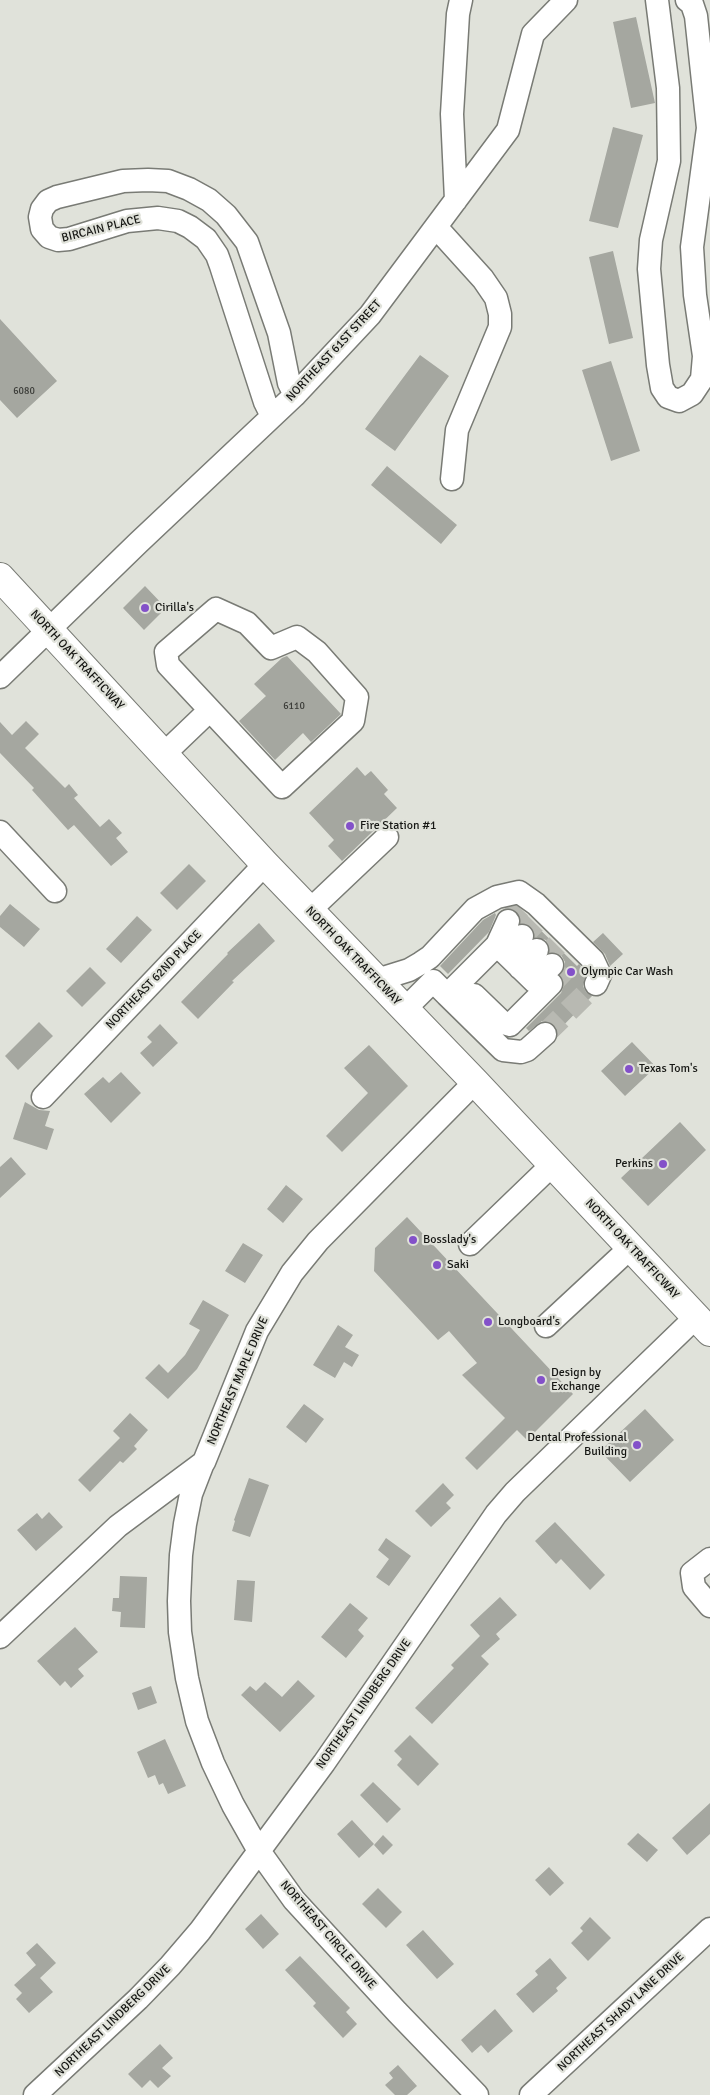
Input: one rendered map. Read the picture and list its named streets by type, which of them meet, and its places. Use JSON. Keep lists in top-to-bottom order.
{
  "streets": {
    "main road": ["NORTH OAK TRAFFICWAY"],
    "street": [
      "BIRCAIN PLACE",
      "NORTHEAST 61ST STREET",
      "NORTHEAST 62ND PLACE",
      "NORTHEAST MAPLE DRIVE",
      "NORTHEAST LINDBERG DRIVE",
      "NORTHEAST CIRCLE DRIVE",
      "NORTHEAST SHADY LANE DRIVE"
    ]
  },
  "crossings": [
    ["BIRCAIN PLACE", "NORTHEAST 61ST STREET"],
    ["NORTHEAST 61ST STREET", "NORTH OAK TRAFFICWAY"],
    ["NORTH OAK TRAFFICWAY", "NORTHEAST 62ND PLACE"],
    ["NORTH OAK TRAFFICWAY", "NORTHEAST MAPLE DRIVE"],
    ["NORTH OAK TRAFFICWAY", "NORTHEAST LINDBERG DRIVE"],
    ["NORTHEAST MAPLE DRIVE", "NORTHEAST CIRCLE DRIVE"],
    ["NORTHEAST LINDBERG DRIVE", "NORTHEAST CIRCLE DRIVE"]
  ],
  "places": [
    "Cirilla's",
    "Fire Station #1",
    "Olympic Car Wash",
    "Texas Tom's",
    "Perkins",
    "Bosslady's",
    "Saki",
    "Longboard's",
    "Design by Exchange",
    "Dental Professional Building"
  ],
  "house_numbers": ["6080", "6110"]
}
